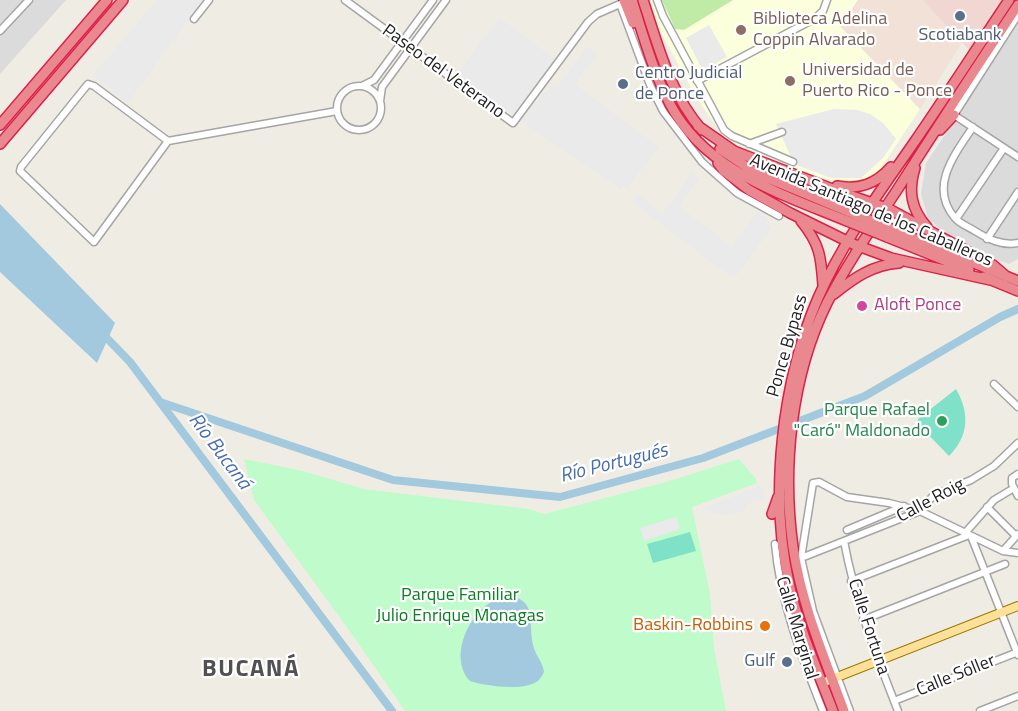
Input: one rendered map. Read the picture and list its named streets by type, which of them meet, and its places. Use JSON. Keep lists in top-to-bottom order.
{
  "streets": {
    "highway": ["Avenida Santiago de los Caballeros", "Ponce Bypass"],
    "street": [
      "Paseo del Veterano",
      "Calle Roig",
      "Calle Fortuna",
      "Calle Marginal",
      "Calle Sóller"
    ]
  },
  "crossings": [
    ["Ponce Bypass", "Calle Marginal"],
    ["Calle Roig", "Calle Fortuna"],
    ["Calle Fortuna", "Calle Sóller"]
  ],
  "districts": ["BUCANÁ"],
  "water": ["Río Bucaná", "Río Portugués"],
  "parks": ["Parque Familiar Julio Enrique Monagas"],
  "places": [
    "Scotiabank",
    "Biblioteca Adelina Coppin Alvarado",
    "Universidad de Puerto Rico - Ponce",
    "Centro Judicial de Ponce",
    "Aloft Ponce",
    "Parque Rafael \"Caró\" Maldonado",
    "Baskin-Robbins",
    "Gulf"
  ]
}
